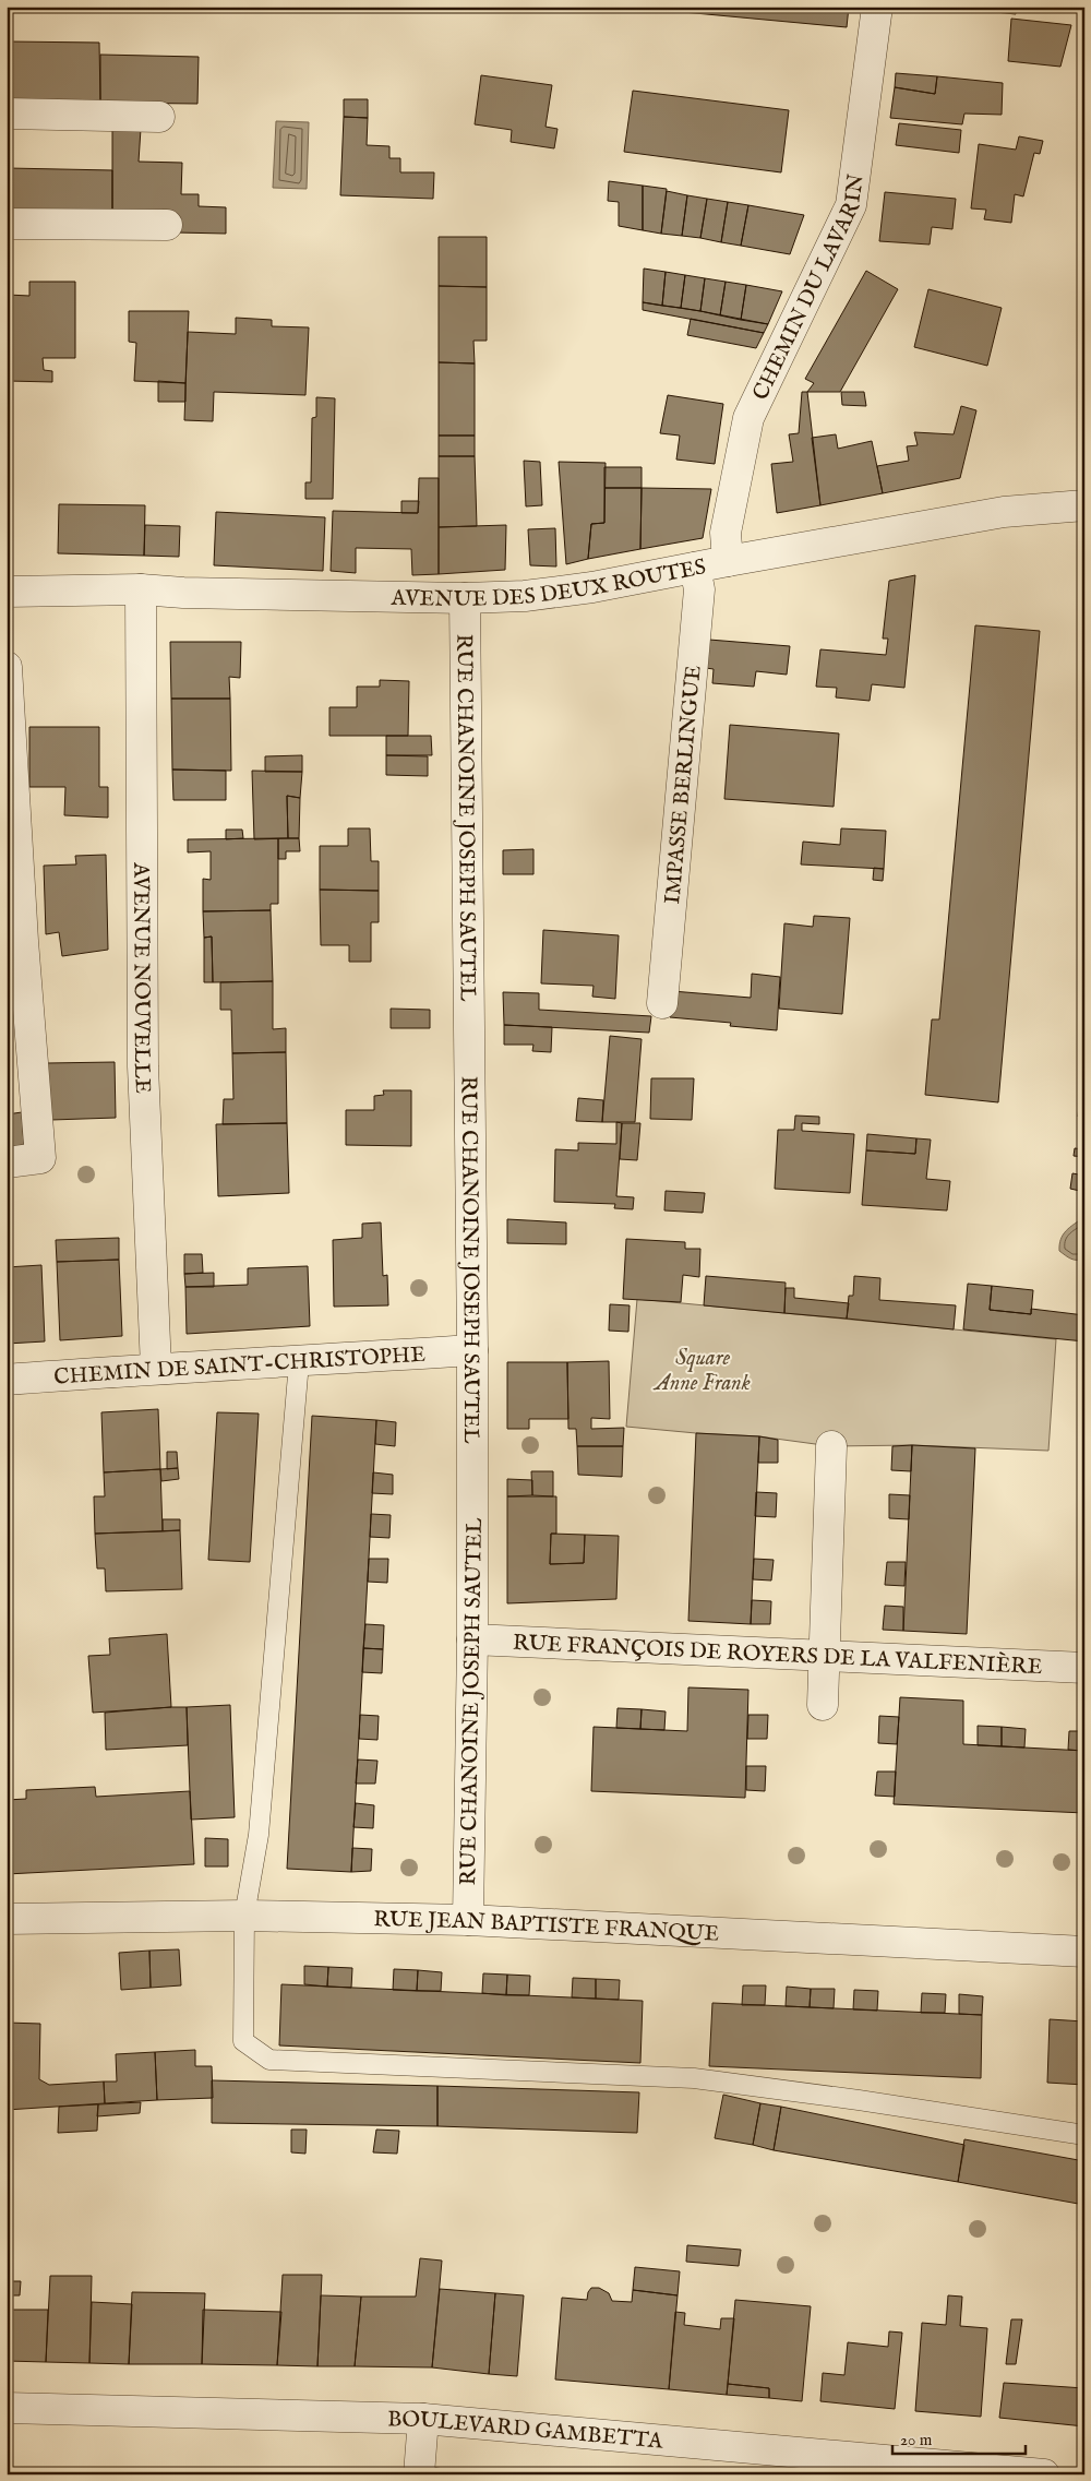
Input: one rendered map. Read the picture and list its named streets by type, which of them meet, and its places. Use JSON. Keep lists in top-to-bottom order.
{
  "streets": {
    "street": [
      "CHEMIN DU LAVARIN",
      "AVENUE DES DEUX ROUTES",
      "IMPASSE BERLINGUE",
      "RUE CHANOINE JOSEPH SAUTEL",
      "AVENUE NOUVELLE",
      "CHEMIN DE SAINT-CHRISTOPHE",
      "RUE FRANÇOIS DE ROYERS DE LA VALFENIÈRE",
      "RUE JEAN BAPTISTE FRANQUE",
      "BOULEVARD GAMBETTA"
    ]
  },
  "crossings": [
    ["CHEMIN DU LAVARIN", "AVENUE DES DEUX ROUTES"],
    ["AVENUE DES DEUX ROUTES", "IMPASSE BERLINGUE"],
    ["AVENUE DES DEUX ROUTES", "RUE CHANOINE JOSEPH SAUTEL"],
    ["AVENUE DES DEUX ROUTES", "AVENUE NOUVELLE"],
    ["RUE CHANOINE JOSEPH SAUTEL", "CHEMIN DE SAINT-CHRISTOPHE"],
    ["RUE CHANOINE JOSEPH SAUTEL", "RUE FRANÇOIS DE ROYERS DE LA VALFENIÈRE"],
    ["RUE CHANOINE JOSEPH SAUTEL", "RUE JEAN BAPTISTE FRANQUE"],
    ["AVENUE NOUVELLE", "CHEMIN DE SAINT-CHRISTOPHE"]
  ],
  "parks": ["Square Anne Frank"],
  "scale_bar": "20 m"
}
